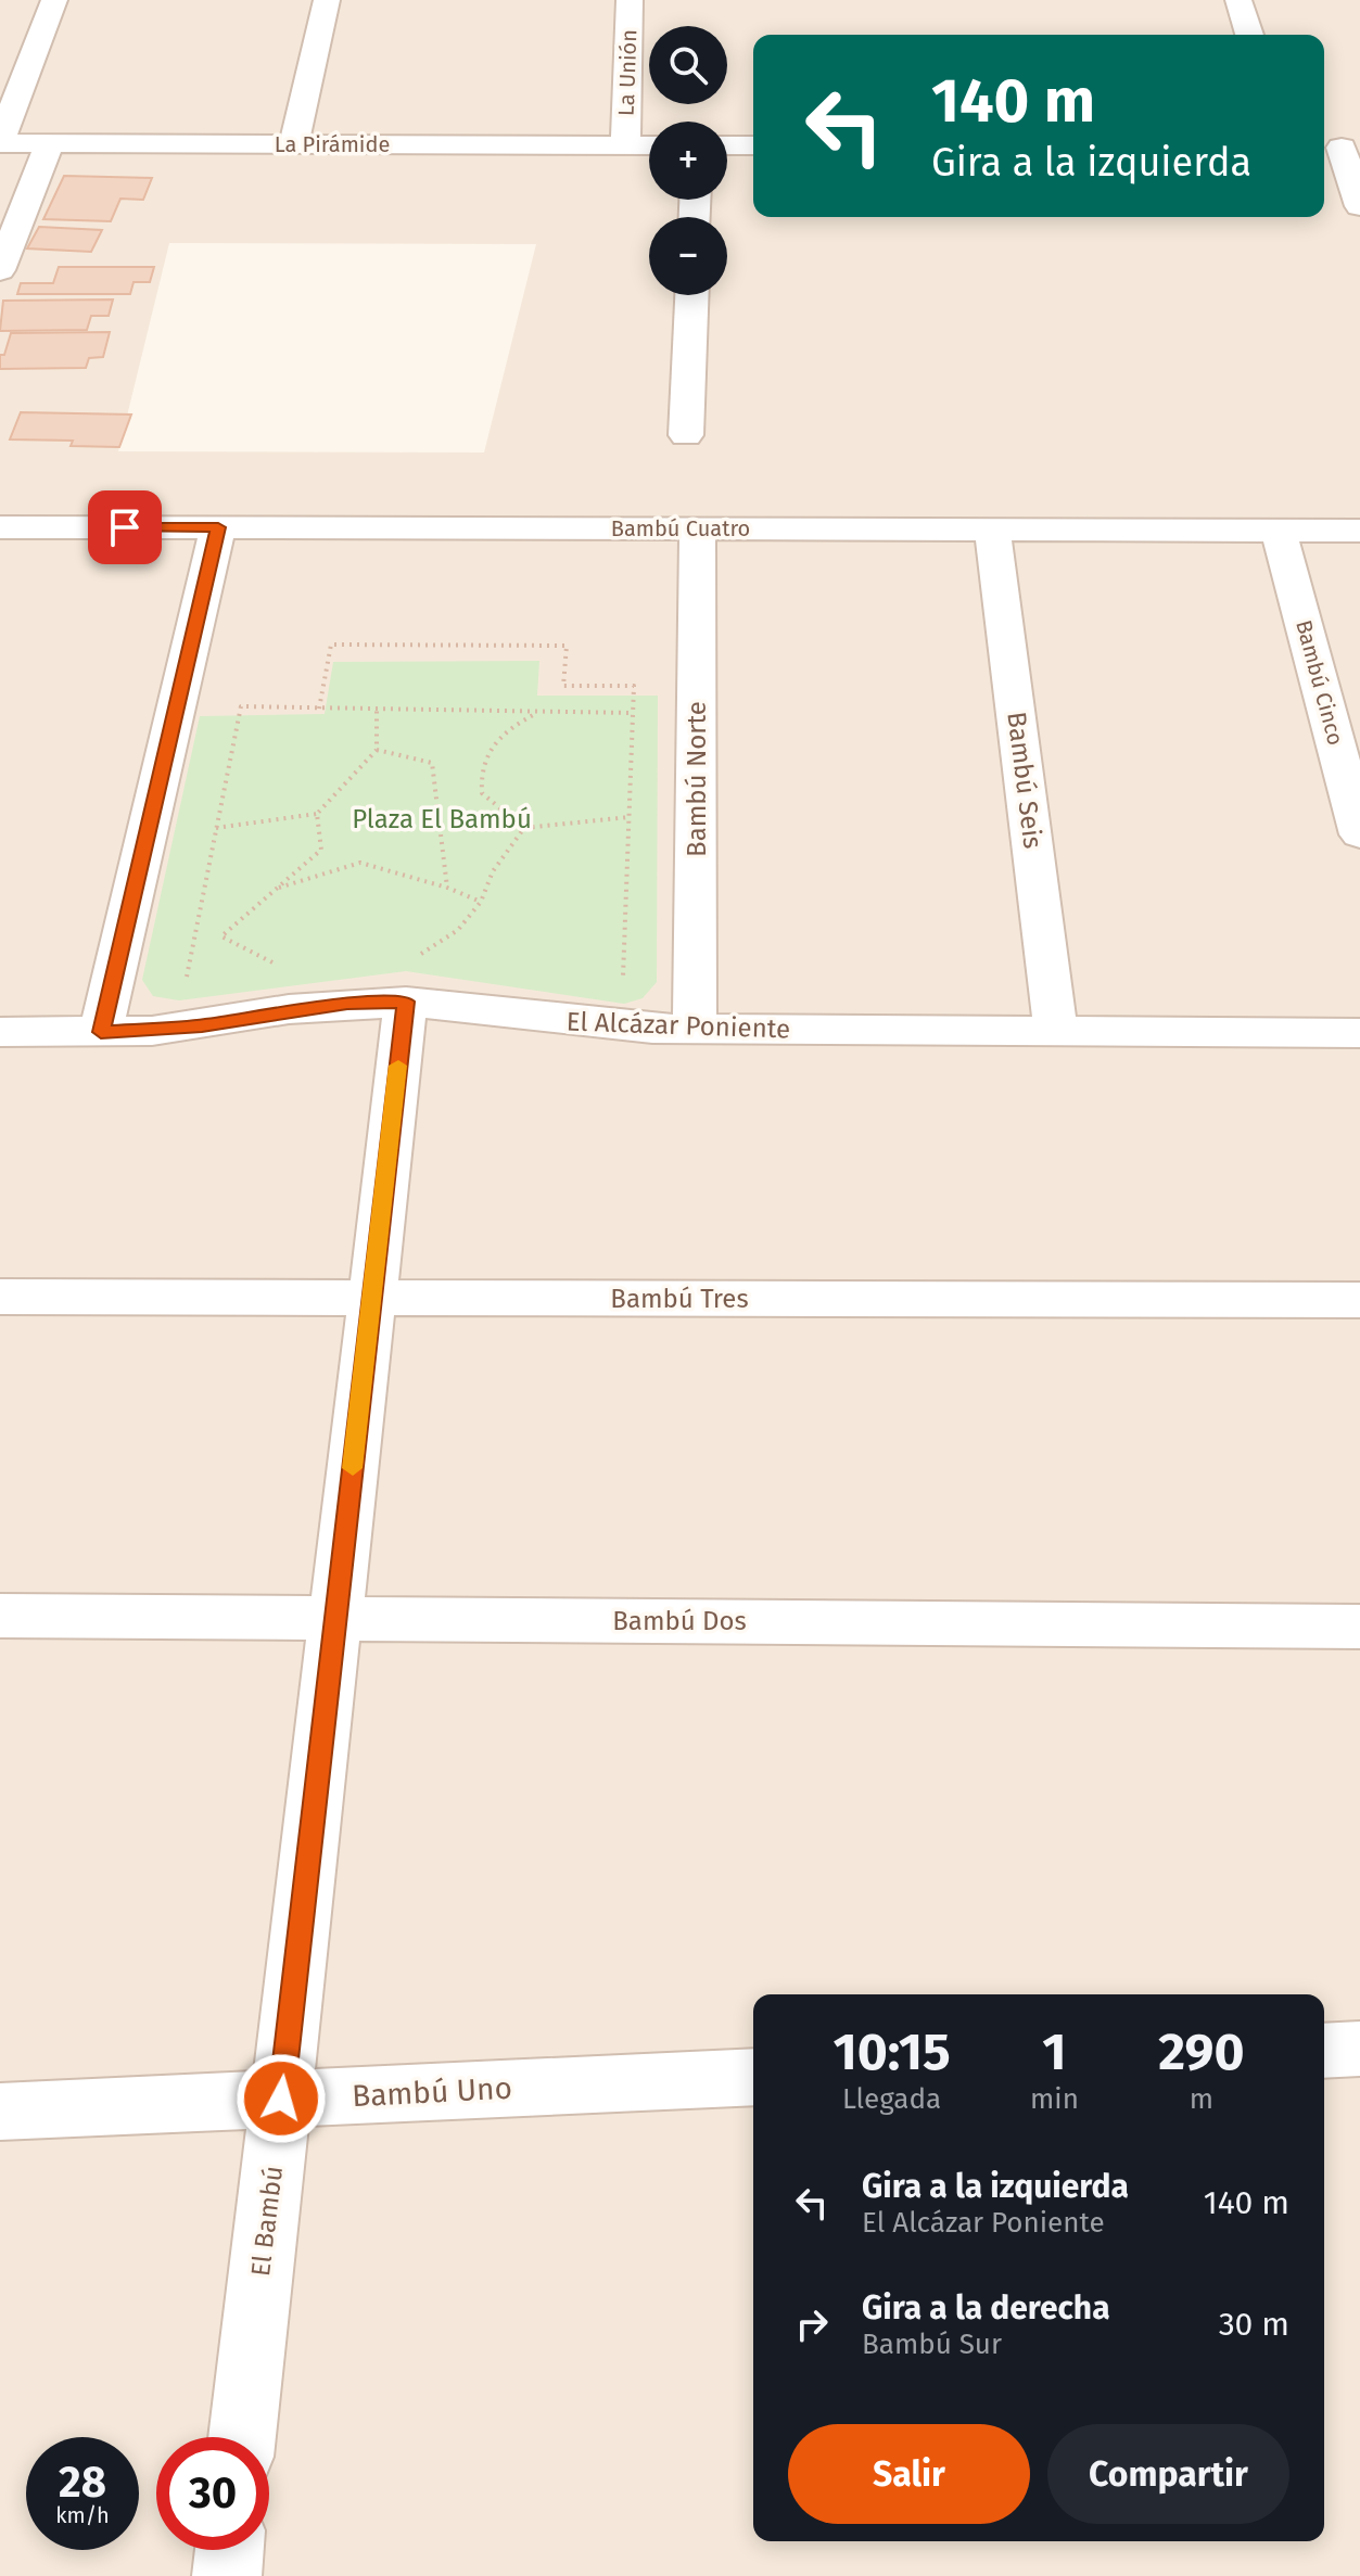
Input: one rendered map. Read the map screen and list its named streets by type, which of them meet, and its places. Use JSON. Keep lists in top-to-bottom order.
{
  "streets": {
    "street": [
      "La Unión",
      "La Pirámide",
      "Bambú Cuatro",
      "Bambú Cinco",
      "Bambú Norte",
      "Bambú Seis",
      "El Alcázar Poniente",
      "Bambú Tres",
      "Bambú Dos",
      "Bambú Uno",
      "El Bambú"
    ]
  },
  "crossings": [
    ["La Unión", "La Pirámide"],
    ["Bambú Cuatro", "Bambú Cinco"],
    ["Bambú Cuatro", "Bambú Norte"],
    ["Bambú Cuatro", "Bambú Seis"],
    ["Bambú Norte", "El Alcázar Poniente"],
    ["Bambú Seis", "El Alcázar Poniente"],
    ["El Alcázar Poniente", "El Bambú"],
    ["Bambú Tres", "El Bambú"],
    ["Bambú Dos", "El Bambú"],
    ["Bambú Uno", "El Bambú"]
  ],
  "parks": ["Plaza El Bambú"],
  "page": {
    "map_buttons": ["+", "−"],
    "turn": ["140 m", "Gira a la izquierda"],
    "eta": [
      "10:15",
      "Llegada",
      "1",
      "min",
      "290",
      "m"
    ],
    "list": [
      {
        "name": "Gira a la izquierda",
        "note": "El Alcázar Poniente",
        "value": "140 m"
      },
      {
        "name": "Gira a la derecha",
        "note": "Bambú Sur",
        "value": "30 m"
      }
    ],
    "buttons": ["Salir", "Compartir"],
    "speed": "28 km/h",
    "limit": "30"
  }
}
